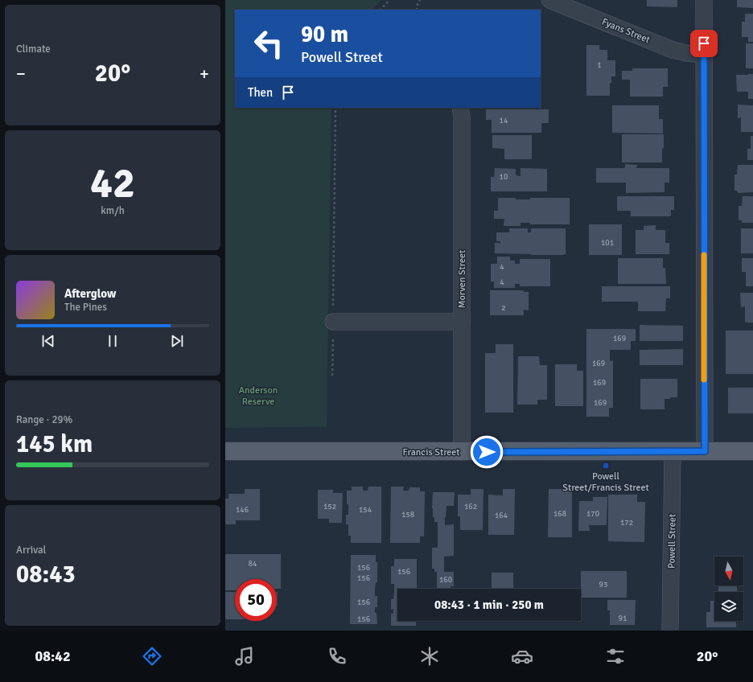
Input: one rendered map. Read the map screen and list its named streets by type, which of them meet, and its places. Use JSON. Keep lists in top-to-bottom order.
{
  "streets": {
    "main road": ["Francis Street"],
    "street": ["Fyans Street", "Morven Street", "Powell Street"]
  },
  "crossings": [
    ["Morven Street", "Francis Street"],
    ["Francis Street", "Powell Street"]
  ],
  "parks": ["Anderson Reserve"],
  "places": {
    "transit": ["Powell Street/Francis Street"]
  },
  "house_numbers": [
    "1",
    "14",
    "10",
    "101",
    "4",
    "4",
    "2",
    "169",
    "169",
    "169",
    "169",
    "152",
    "162",
    "146",
    "154",
    "168",
    "170",
    "158",
    "164",
    "172",
    "84",
    "156",
    "156",
    "156",
    "160",
    "93",
    "156",
    "91",
    "156"
  ],
  "north": "bottom",
  "page": {
    "tile": [
      "Climate",
      ["42", "km/h"],
      ["Range · 29%", "145 km"],
      ["Arrival", "08:43"]
    ],
    "turn": ["90 m", "Powell Street"],
    "heat": ["−", "20°", "+"],
    "then": "Then",
    "song": ["Afterglow", "The Pines"],
    "limit": "50",
    "trip": "08:43 · 1 min · 250 m",
    "tabs": ["08:42", "20°"]
  }
}
